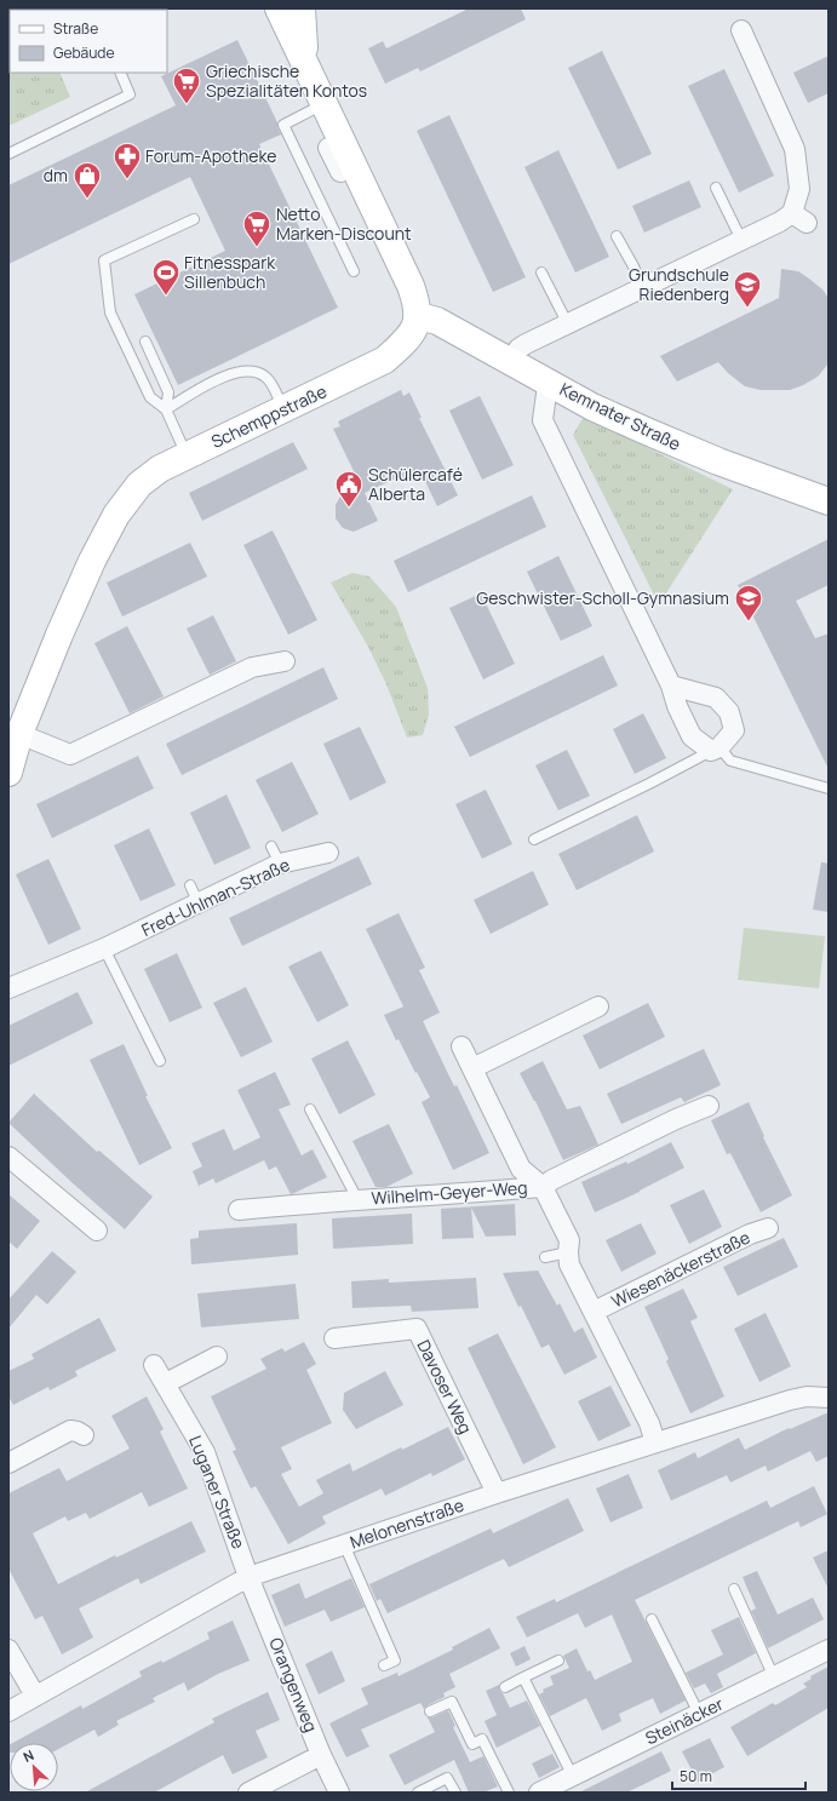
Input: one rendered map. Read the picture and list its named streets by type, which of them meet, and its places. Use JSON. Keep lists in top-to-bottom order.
{
  "streets": {
    "street": [
      "Schemppstraße",
      "Kemnater Straße",
      "Fred-Uhlman-Straße",
      "Wilhelm-Geyer-Weg",
      "Wiesenäckerstraße",
      "Davoser Weg",
      "Luganer Straße",
      "Melonenstraße",
      "Orangenweg",
      "Steinäcker"
    ]
  },
  "crossings": [
    ["Schemppstraße", "Kemnater Straße"],
    ["Wilhelm-Geyer-Weg", "Wiesenäckerstraße"],
    ["Wiesenäckerstraße", "Melonenstraße"],
    ["Davoser Weg", "Melonenstraße"],
    ["Luganer Straße", "Melonenstraße"],
    ["Luganer Straße", "Orangenweg"],
    ["Melonenstraße", "Orangenweg"]
  ],
  "places": {
    "supermarket": ["Griechische Spezialitäten Kontos", "Netto Marken-Discount"],
    "pharmacy": ["Forum-Apotheke"],
    "shop": ["dm"],
    "sports": ["Fitnesspark Sillenbuch"],
    "school or university": ["Grundschule Riedenberg", "Geschwister-Scholl-Gymnasium"],
    "public building": ["Schülercafé Alberta"]
  },
  "legend": ["Straße", "Gebäude"],
  "scale_bar": "50 m",
  "north": "top left"
}
